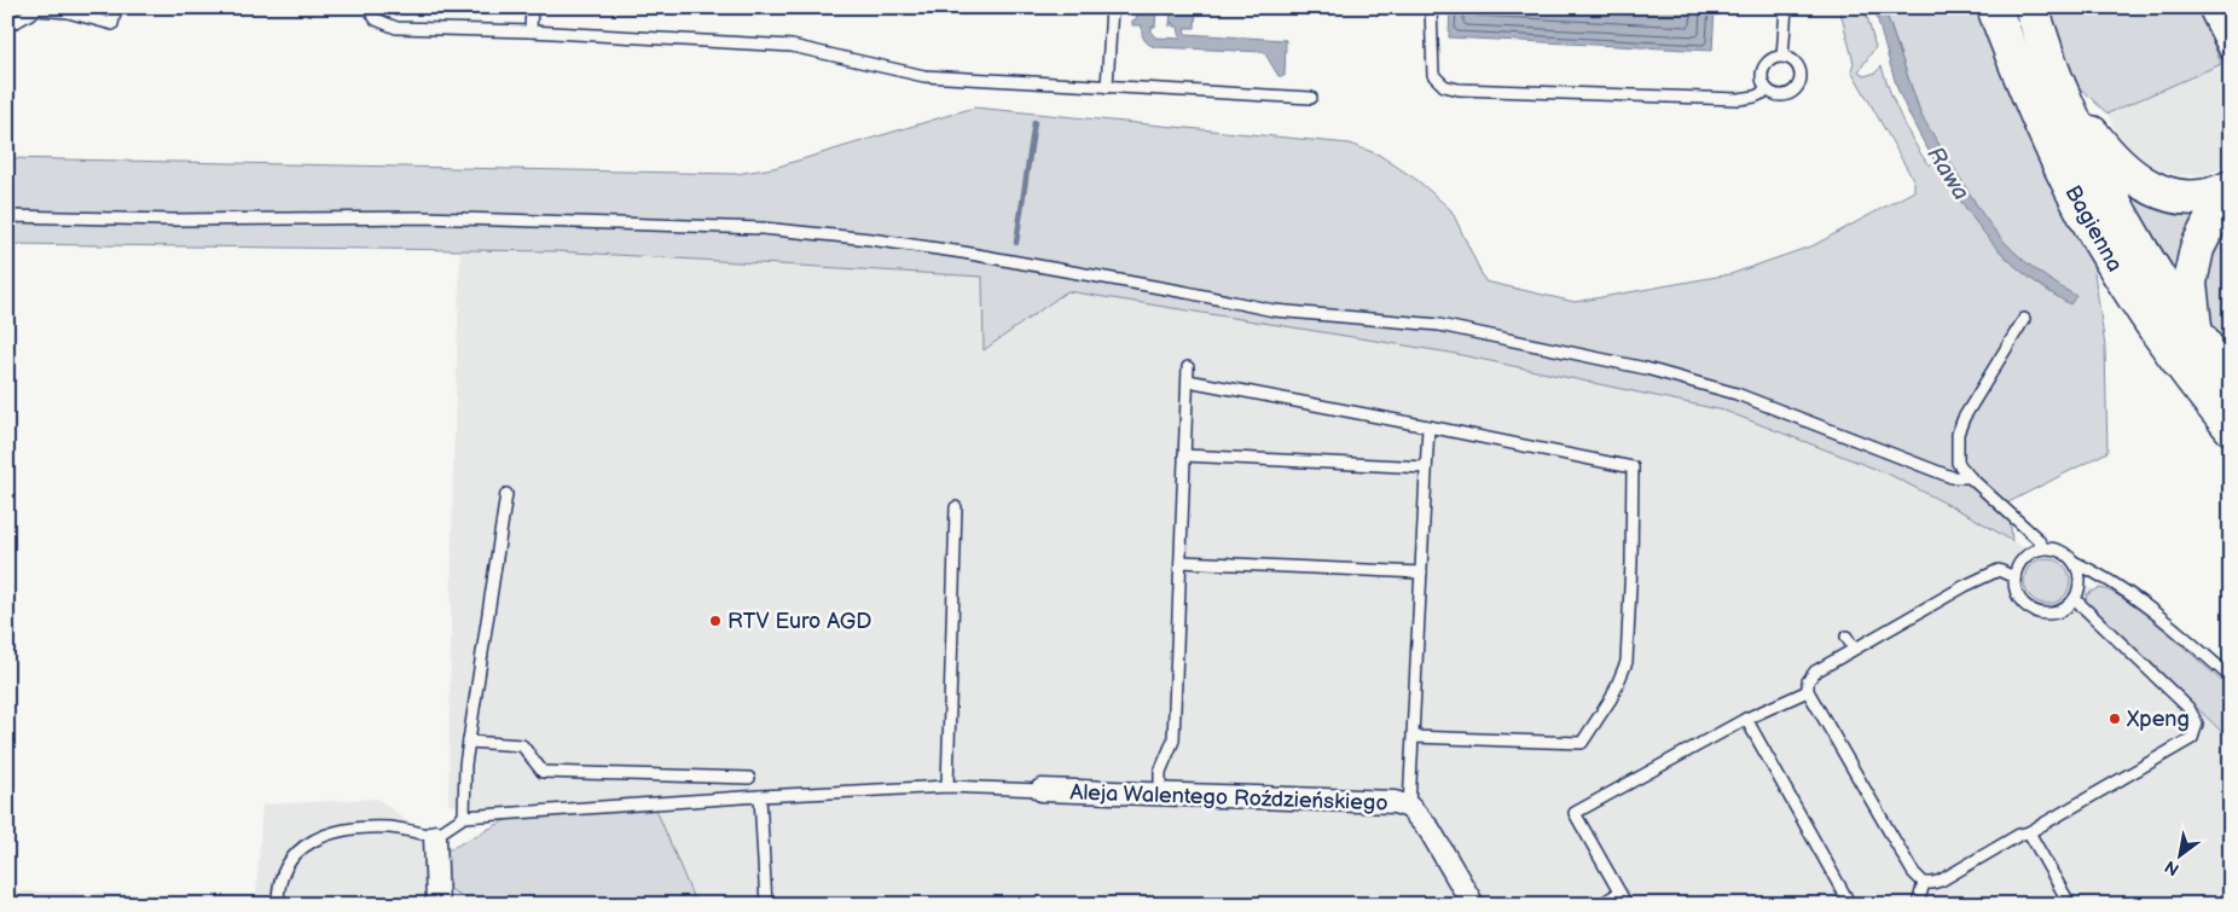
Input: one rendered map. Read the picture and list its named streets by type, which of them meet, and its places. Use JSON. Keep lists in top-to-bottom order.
{
  "streets": {
    "main road": ["Bagienna"],
    "street": ["Aleja Walentego Roździeńskiego"]
  },
  "water": ["Rawa"],
  "places": ["RTV Euro AGD", "Xpeng"],
  "north": "bottom left"
}
